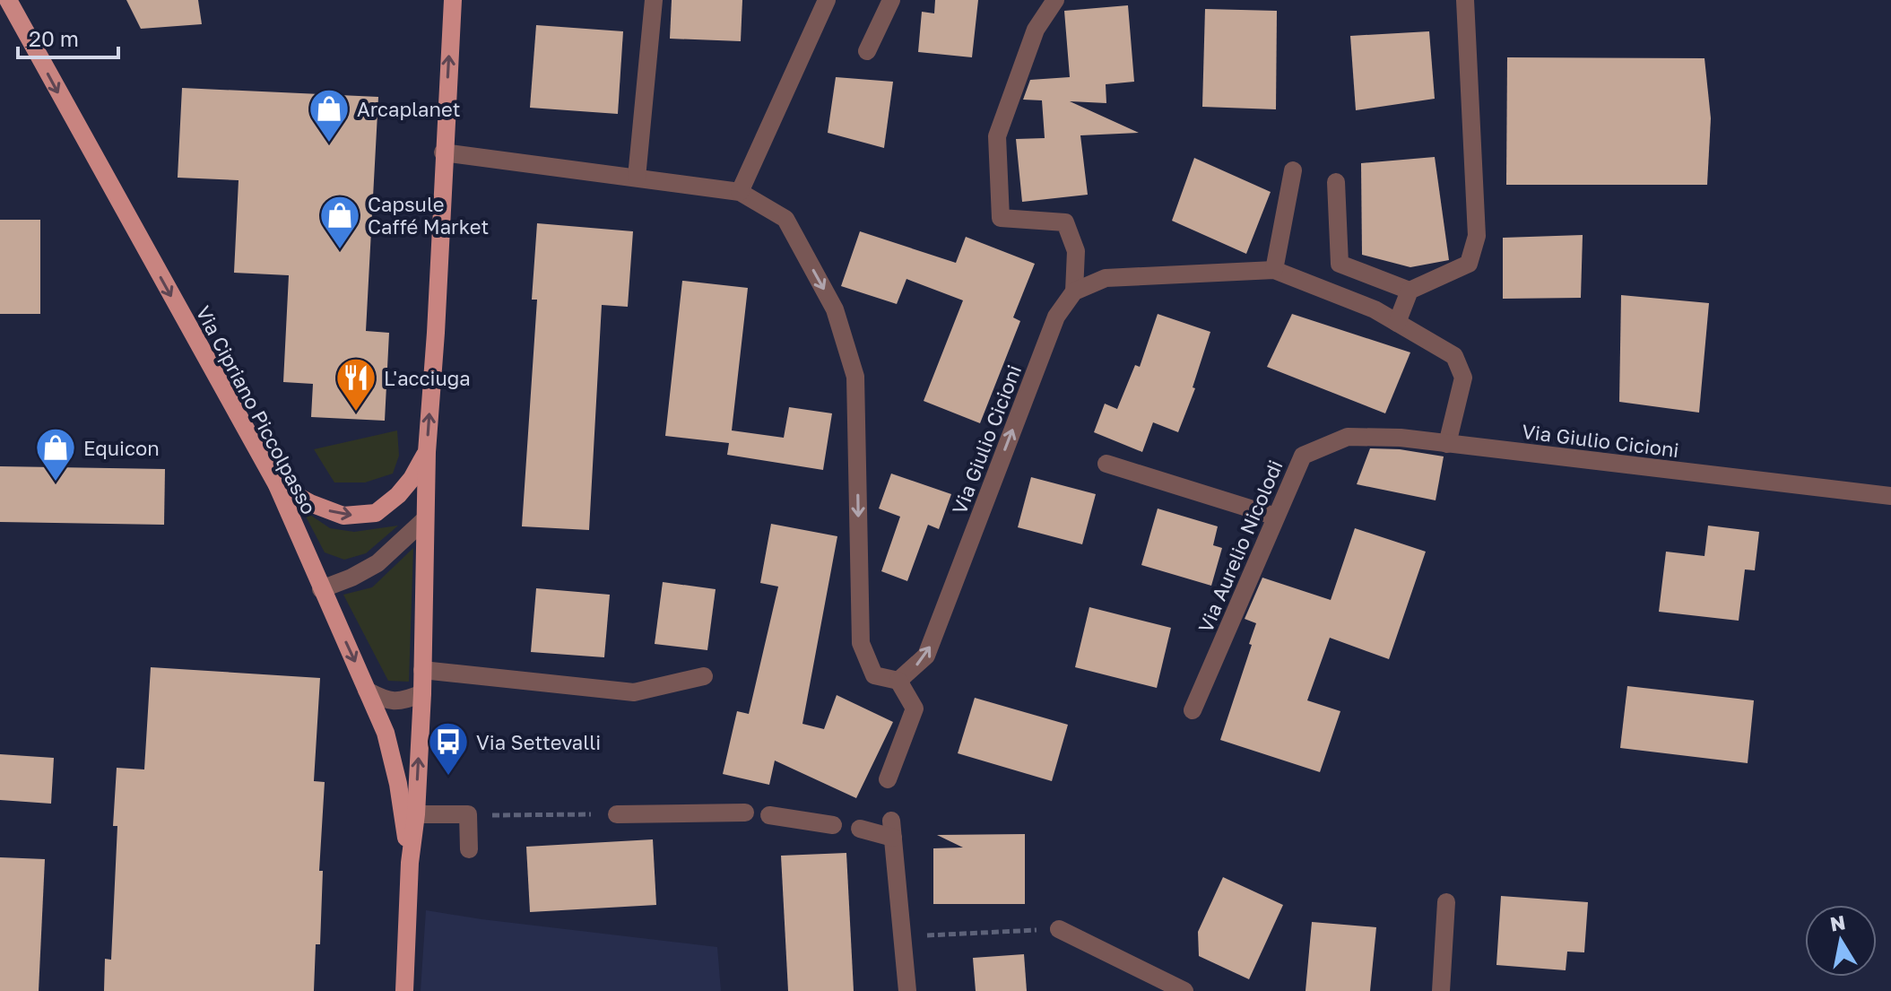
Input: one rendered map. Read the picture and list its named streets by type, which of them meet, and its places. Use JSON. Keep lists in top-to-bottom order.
{
  "streets": {
    "main road": ["Via Cipriano Piccolpasso"],
    "street": ["Via Giulio Cicioni", "Via Aurelio Nicolodi"]
  },
  "crossings": [
    ["Via Giulio Cicioni", "Via Aurelio Nicolodi"]
  ],
  "one_way": ["Via Cipriano Piccolpasso", "Via Giulio Cicioni"],
  "places": {
    "shop": ["Arcaplanet", "Capsule Caffé Market", "Equicon"],
    "restaurant": ["L'acciuga"],
    "bus stop": ["Via Settevalli"]
  },
  "scale_bar": "20 m",
  "north": "top"
}
